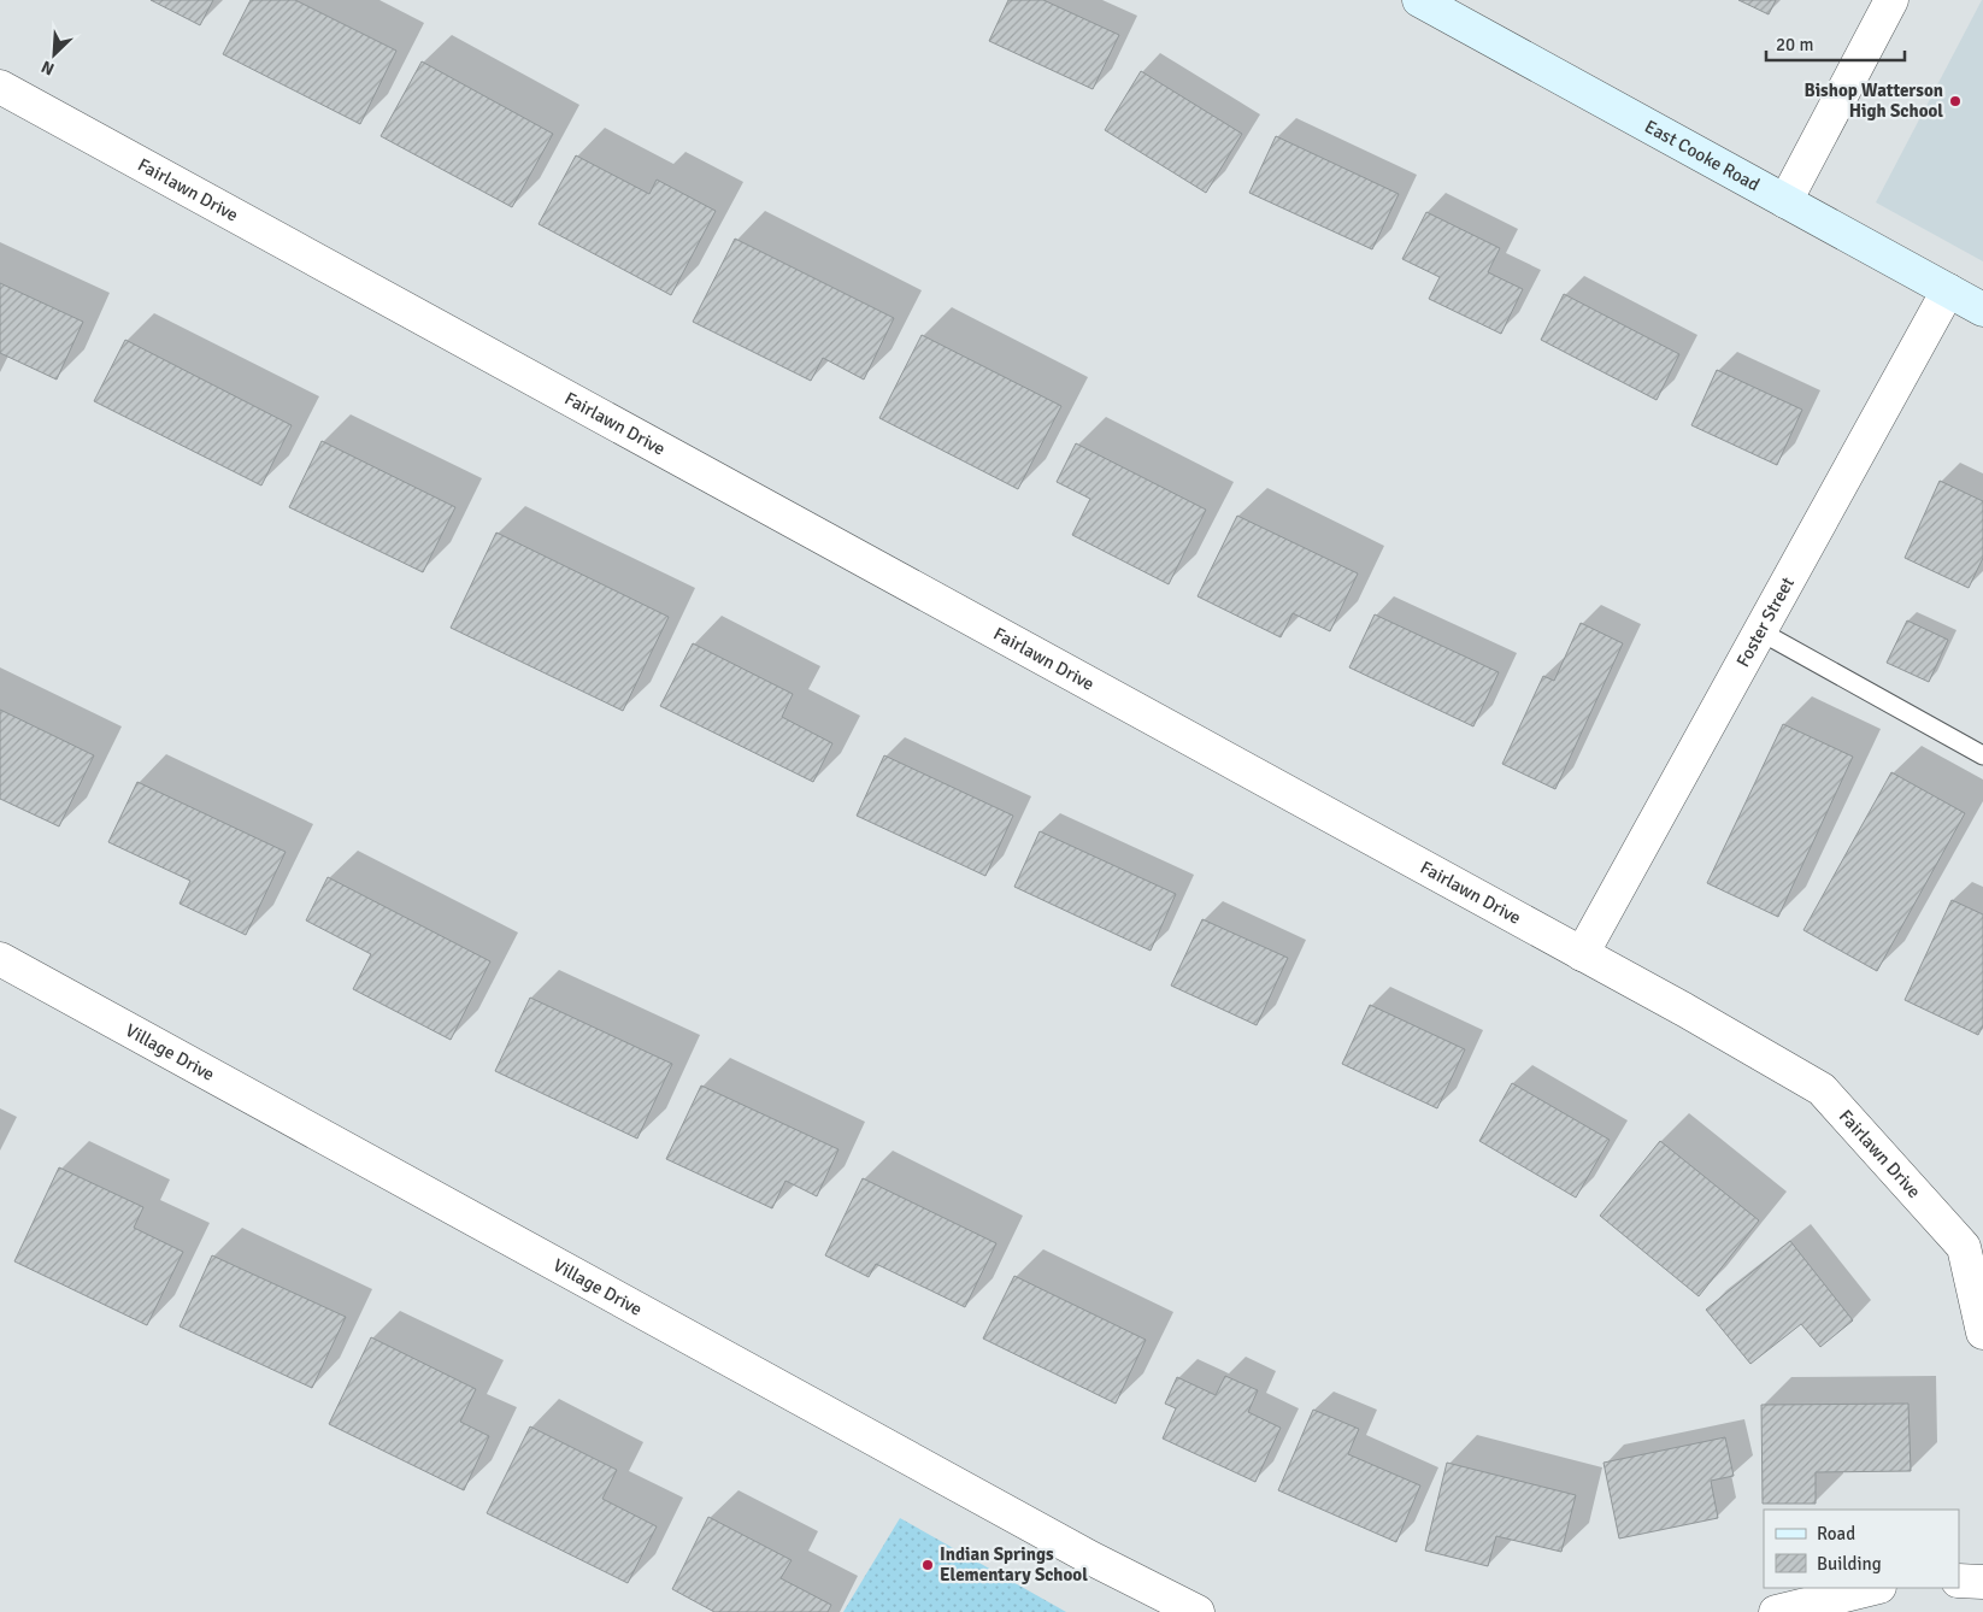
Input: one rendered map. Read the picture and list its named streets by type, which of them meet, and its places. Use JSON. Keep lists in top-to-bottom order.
{
  "streets": {
    "main road": ["East Cooke Road"],
    "street": ["Fairlawn Drive", "Foster Street", "Village Drive"]
  },
  "crossings": [
    ["East Cooke Road", "Foster Street"],
    ["Fairlawn Drive", "Foster Street"]
  ],
  "places": ["Bishop Watterson High School", "Indian Springs Elementary School"],
  "legend": ["Road", "Building"],
  "scale_bar": "20 m",
  "north": "bottom left"
}
